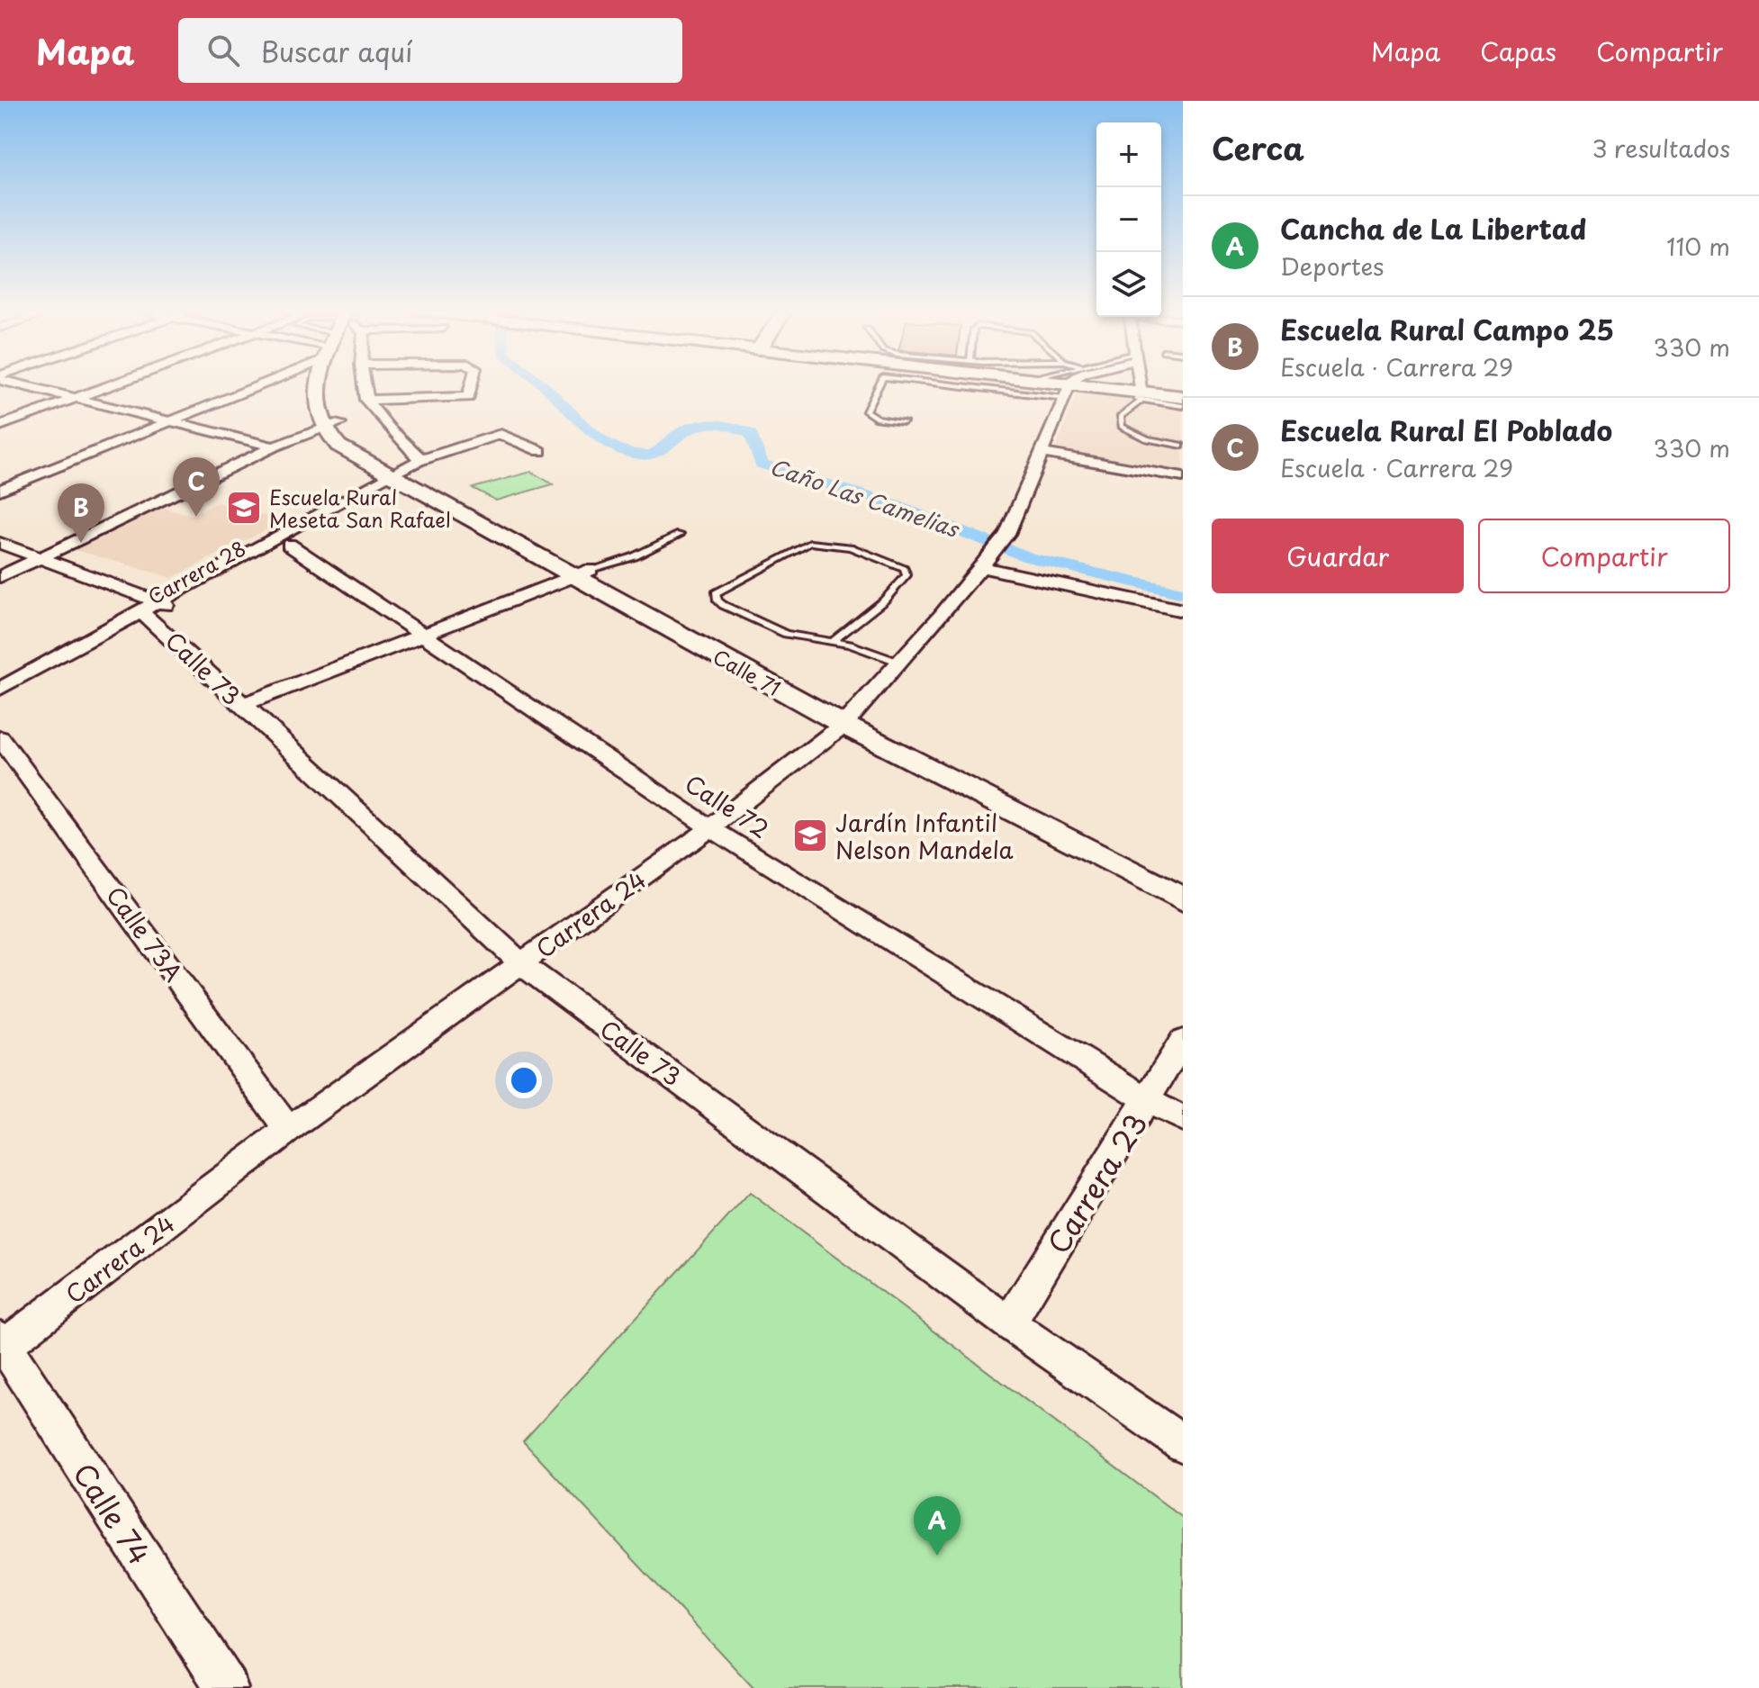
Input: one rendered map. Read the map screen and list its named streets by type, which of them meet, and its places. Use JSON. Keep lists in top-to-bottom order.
{
  "streets": {
    "main road": ["Calle 71"],
    "street": [
      "Carrera 28",
      "Calle 73",
      "Calle 72",
      "Carrera 24",
      "Calle 73A",
      "Carrera 23",
      "Calle 74"
    ]
  },
  "crossings": [
    ["Carrera 28", "Calle 73"],
    ["Carrera 28", "Calle 71"],
    ["Carrera 28", "Calle 72"],
    ["Calle 73", "Carrera 24"],
    ["Calle 73", "Carrera 23"],
    ["Calle 71", "Carrera 24"],
    ["Calle 72", "Carrera 24"],
    ["Calle 72", "Carrera 23"],
    ["Carrera 24", "Calle 73A"],
    ["Carrera 24", "Calle 74"]
  ],
  "water": ["Caño Las Camelias"],
  "places": {
    "school or university": ["Escuela Rural Meseta San Rafael", "Jardín Infantil Nelson Mandela"]
  },
  "page": {
    "header": "Mapa",
    "search": "Buscar aquí",
    "nav": ["Mapa", "Capas", "Compartir"],
    "heading": ["Cerca", "3 resultados"],
    "map_buttons": ["+", "−"],
    "list": [
      {
        "mark": "A",
        "name": "Cancha de La Libertad",
        "note": "Deportes",
        "value": "110 m"
      },
      {
        "mark": "B",
        "name": "Escuela Rural Campo 25",
        "note": "Escuela · Carrera 29",
        "value": "330 m"
      },
      {
        "mark": "C",
        "name": "Escuela Rural El Poblado",
        "note": "Escuela · Carrera 29",
        "value": "330 m"
      }
    ],
    "pins": ["C", "B", "A"],
    "buttons": ["Guardar", "Compartir"]
  }
}
